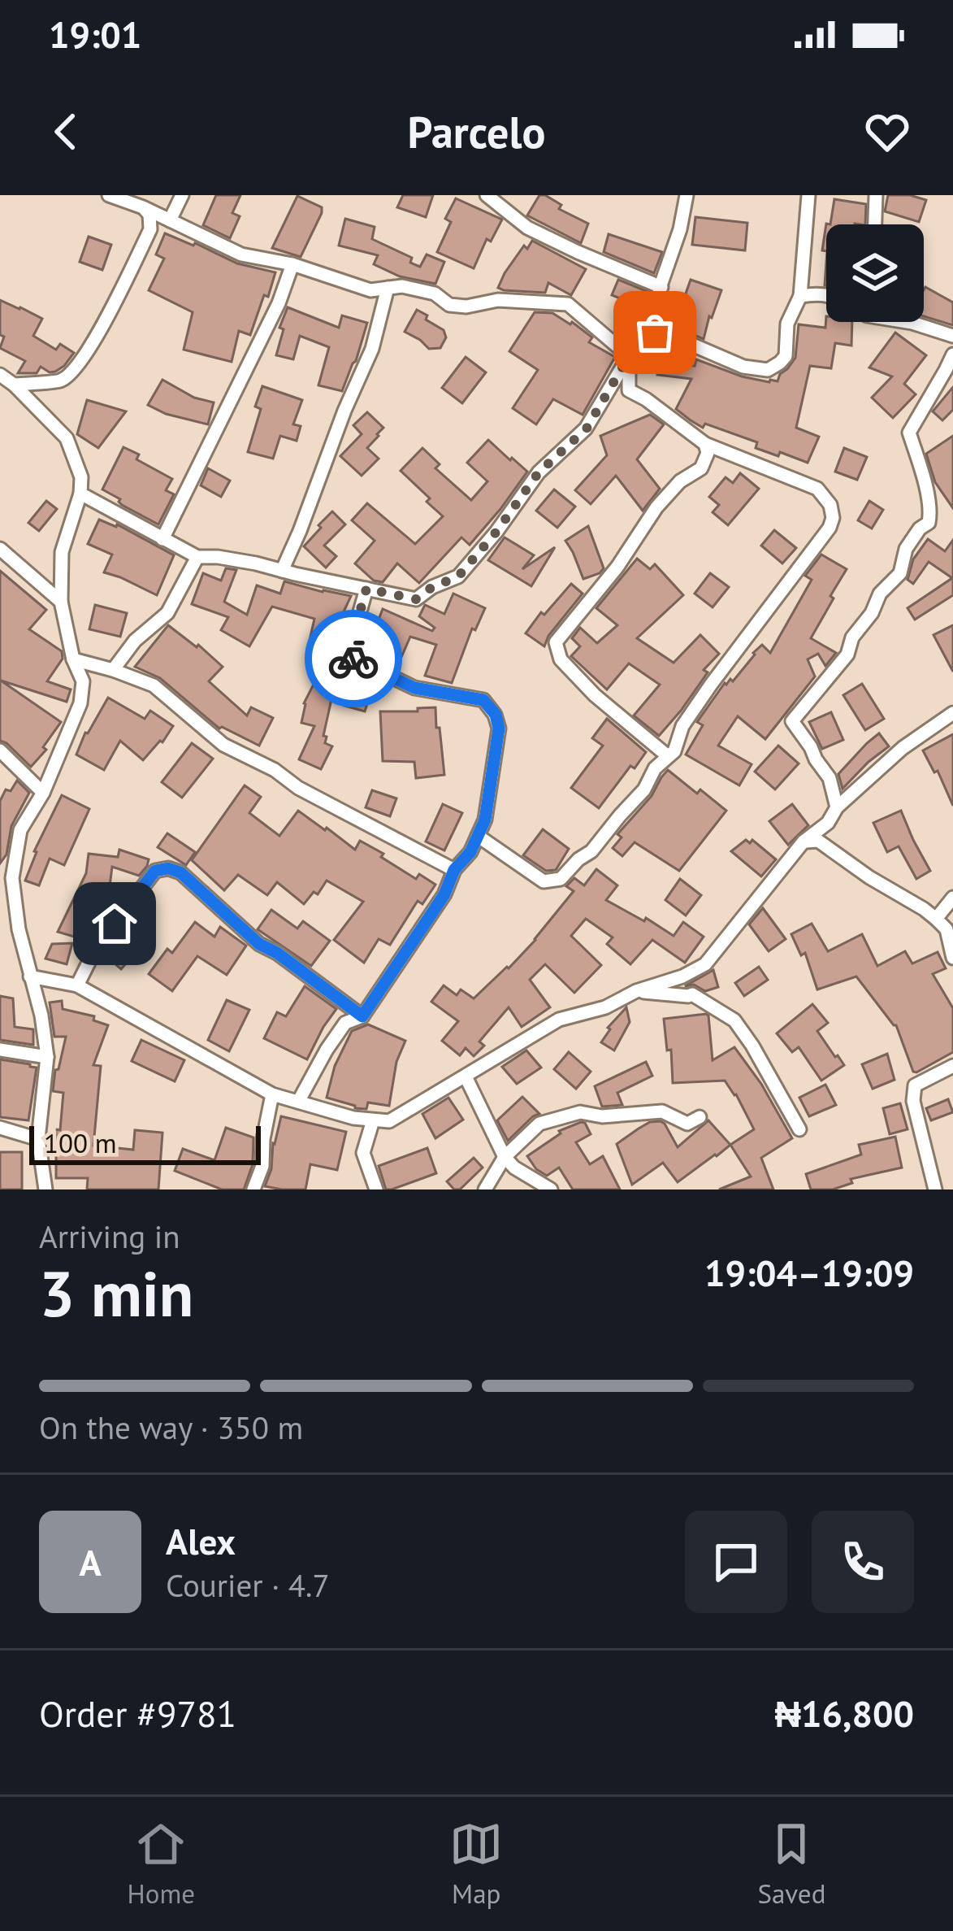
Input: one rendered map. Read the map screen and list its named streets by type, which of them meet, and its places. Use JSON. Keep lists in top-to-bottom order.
{
  "scale_bar": "100 m",
  "page": {
    "status": "19:01",
    "header": "Parcelo",
    "scale": "100 m",
    "heading": ["3 min", "Arriving in", "19:04–19:09"],
    "panel": [
      "Alex",
      "Courier · 4.7",
      "Order #9781",
      "₦16,800"
    ],
    "bar": "On the way · 350 m",
    "round": "A",
    "tabs": ["Home", "Map", "Saved"]
  }
}
